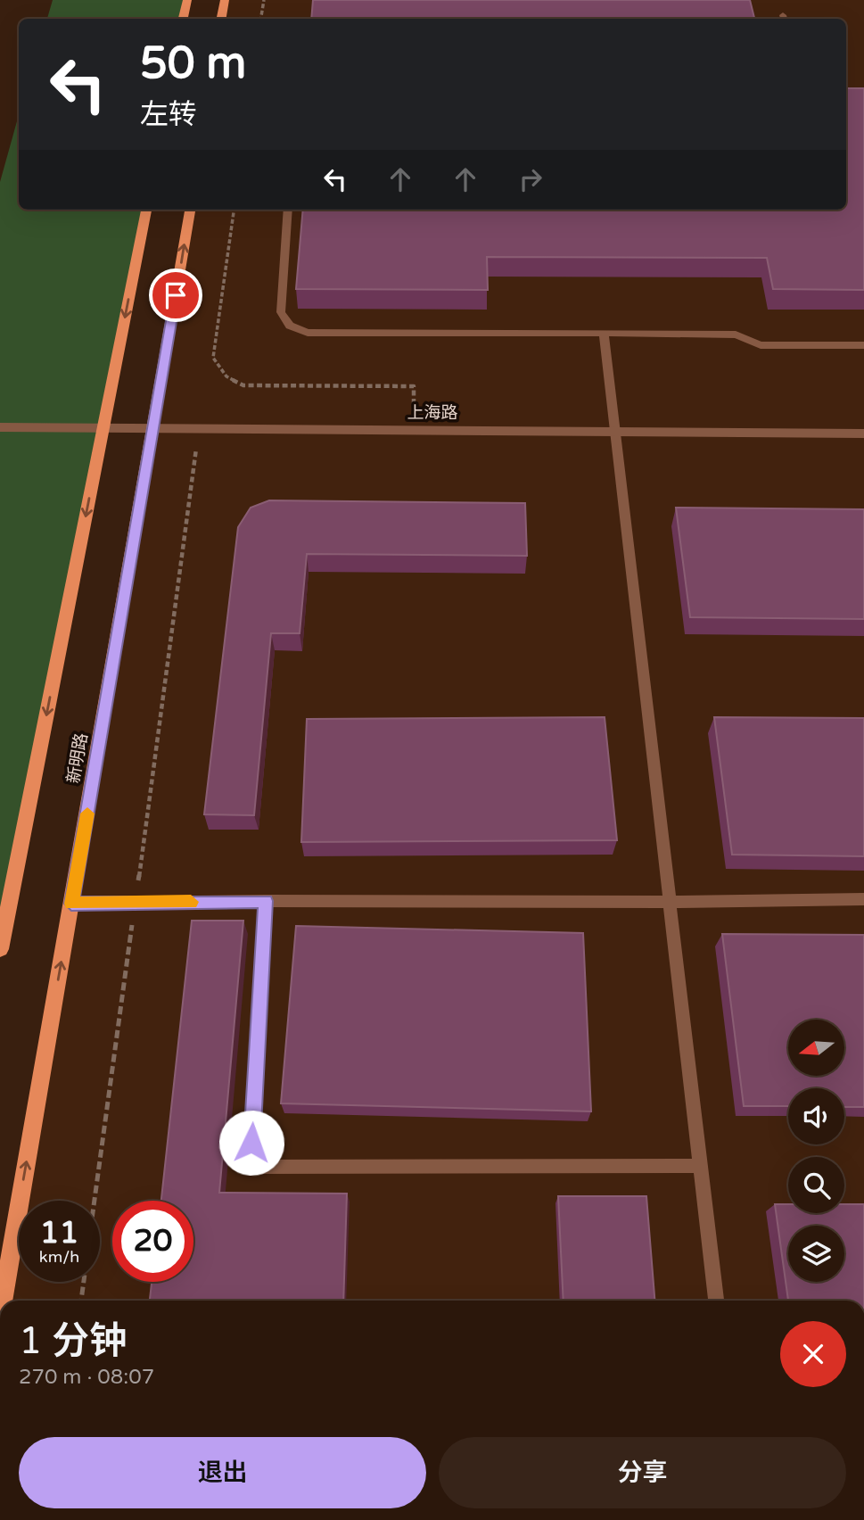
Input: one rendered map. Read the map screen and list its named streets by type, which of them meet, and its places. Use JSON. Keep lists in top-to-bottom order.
{
  "streets": {
    "main road": ["新明路"],
    "street": ["上海路"]
  },
  "crossings": [
    ["上海路", "新明路"]
  ],
  "north": "left",
  "page": {
    "turn": ["50 m", "左转"],
    "speed": "11 km/h",
    "limit": "20",
    "heading": ["1 分钟", "270 m · 08:07"],
    "buttons": ["退出", "分享"]
  }
}
